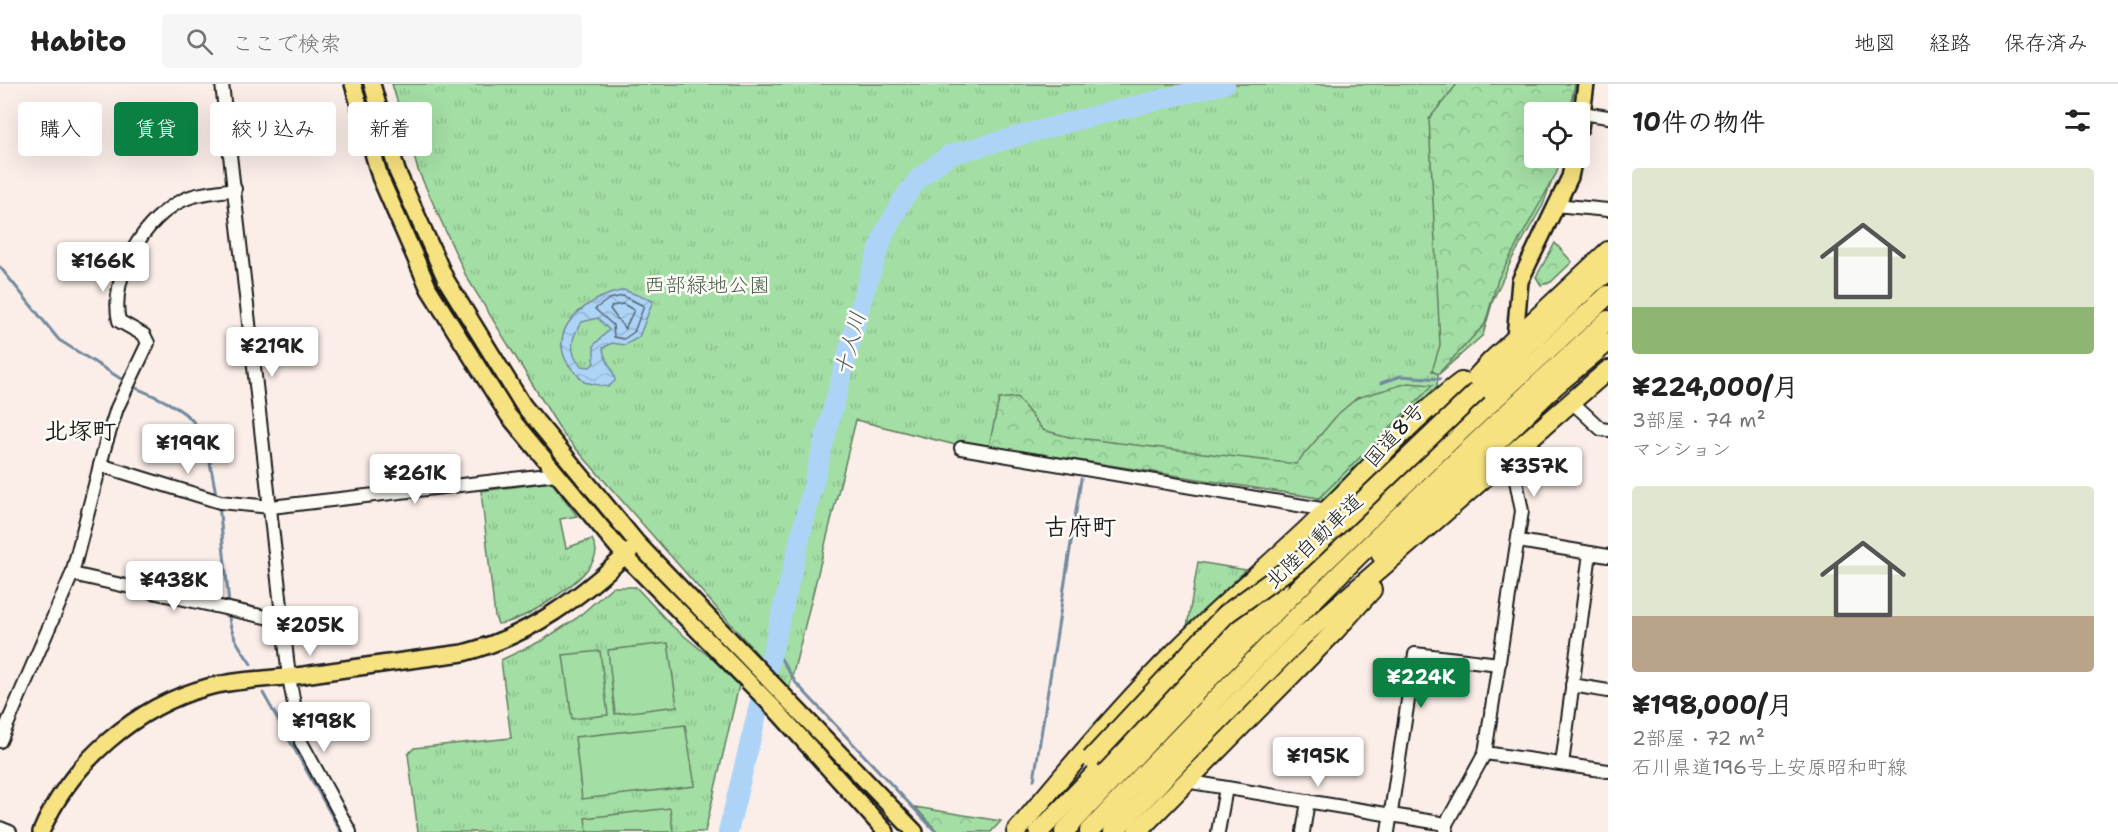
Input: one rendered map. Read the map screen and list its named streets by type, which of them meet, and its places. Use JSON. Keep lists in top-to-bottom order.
{
  "streets": {
    "highway": ["国道8号", "北陸自動車道"]
  },
  "districts": ["北塚町", "古府町"],
  "water": ["十人川"],
  "parks": ["西部緑地公園"],
  "page": {
    "header": "Habito",
    "search": "ここで検索",
    "nav": ["地図", "経路", "保存済み"],
    "heading": "10件の物件",
    "chip": [
      "購入",
      "賃貸",
      "絞り込み",
      "新着"
    ],
    "list": [
      {
        "name": "¥224,000/月",
        "note": "3部屋 · 74 m² · マンション"
      },
      {
        "name": "¥198,000/月",
        "note": "2部屋 · 72 m² · 石川県道196号上安原昭和町線"
      }
    ],
    "price": [
      "¥166K",
      "¥219K",
      "¥199K",
      "¥357K",
      "¥261K",
      "¥438K",
      "¥205K",
      "¥224K",
      "¥198K",
      "¥195K"
    ]
  }
}
